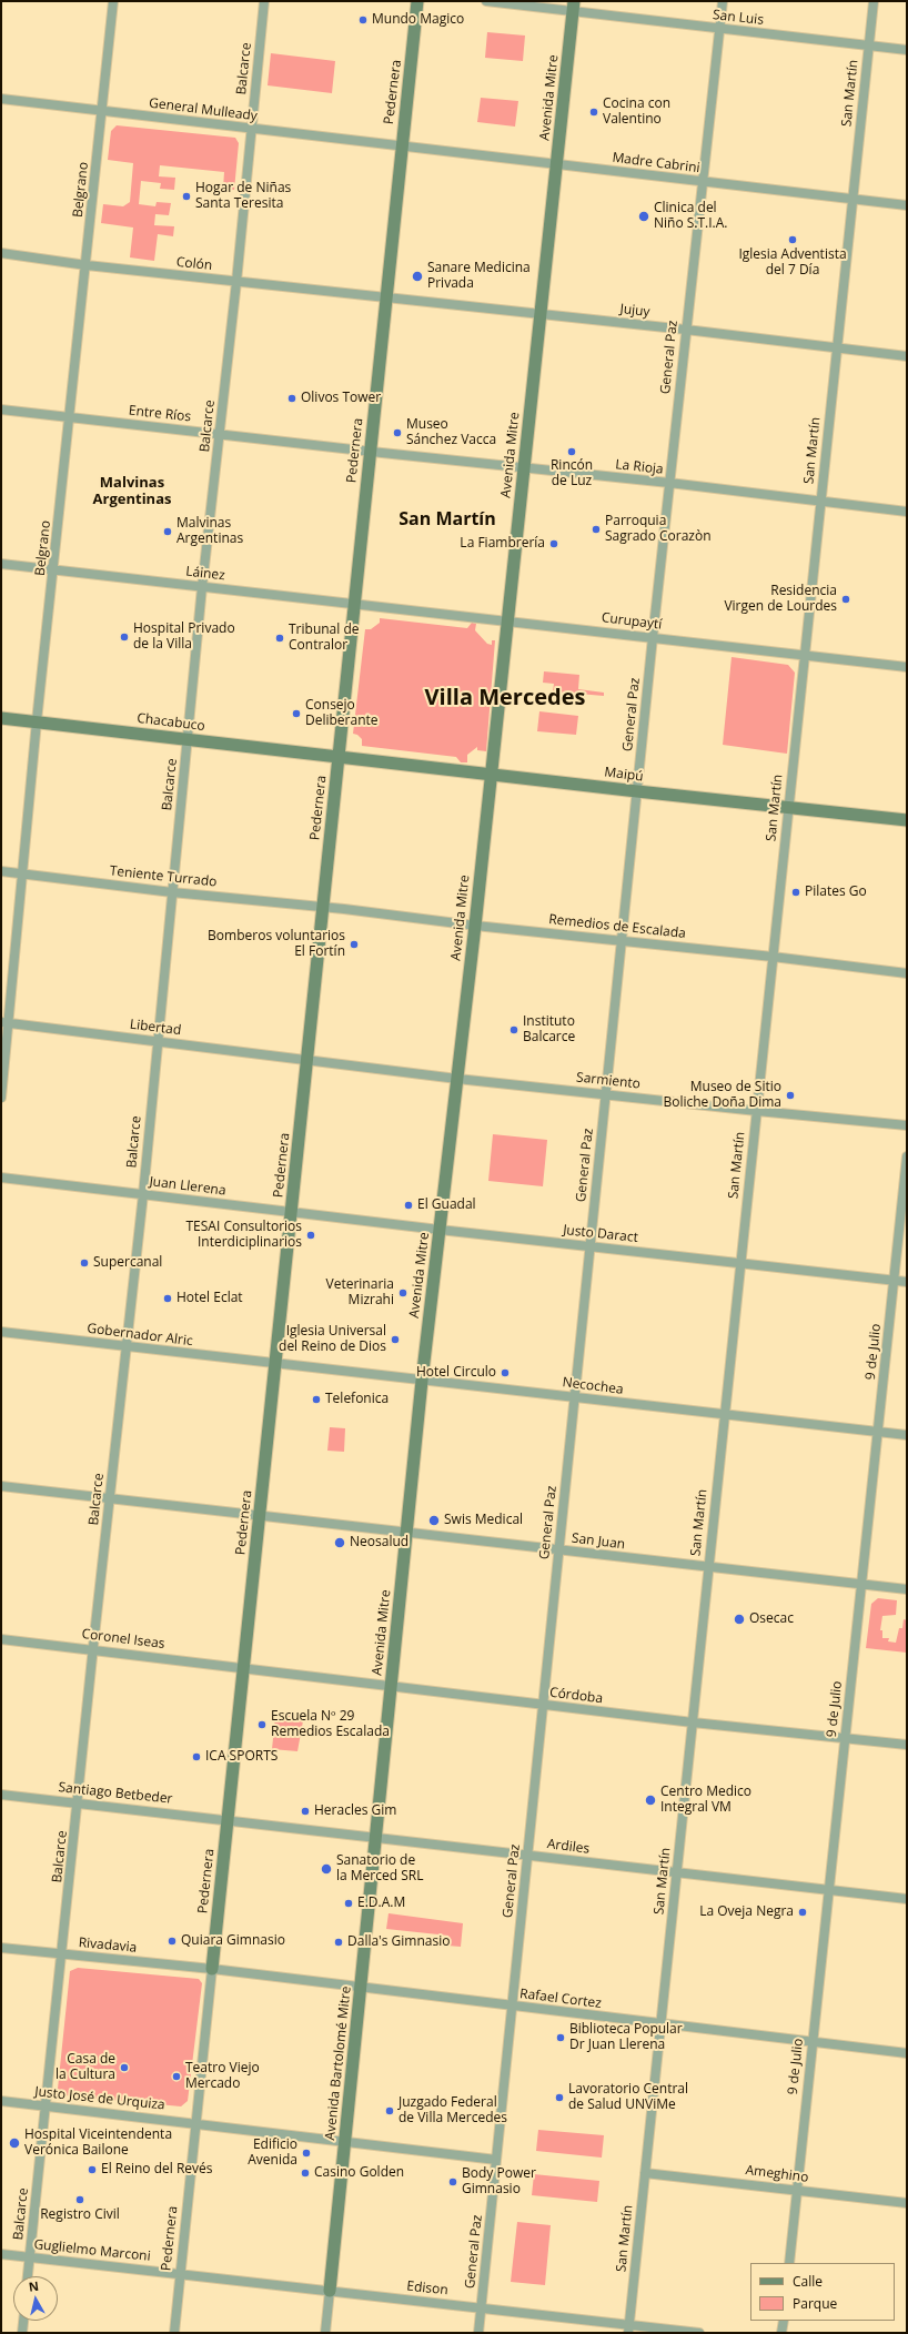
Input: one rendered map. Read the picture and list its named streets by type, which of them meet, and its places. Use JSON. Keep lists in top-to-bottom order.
{
  "streets": {
    "street": [
      "San Luis",
      "Balcarce",
      "Pedernera",
      "San Martín",
      "Avenida Mitre",
      "General Mulleady",
      "Madre Cabrini",
      "Belgrano",
      "Colón",
      "Jujuy",
      "General Paz",
      "Entre Ríos",
      "La Rioja",
      "Láinez",
      "Curupaytí",
      "Chacabuco",
      "Maipú",
      "Teniente Turrado",
      "Remedios de Escalada",
      "Libertad",
      "Sarmiento",
      "Juan Llerena",
      "Justo Daract",
      "Gobernador Alric",
      "9 de Julio",
      "Necochea",
      "San Juan",
      "Coronel Iseas",
      "Córdoba",
      "Santiago Betbeder",
      "Ardiles",
      "Rivadavia",
      "Rafael Cortez",
      "Avenida Bartolomé Mitre",
      "Justo José de Urquiza",
      "Ameghino",
      "Guglielmo Marconi",
      "Edison"
    ]
  },
  "crossings": [
    ["San Luis", "San Martín"],
    ["San Luis", "Avenida Mitre"],
    ["San Luis", "General Paz"],
    ["Balcarce", "General Mulleady"],
    ["Balcarce", "Colón"],
    ["Balcarce", "Entre Ríos"],
    ["Balcarce", "Láinez"],
    ["Balcarce", "Chacabuco"],
    ["Balcarce", "Teniente Turrado"],
    ["Balcarce", "Libertad"],
    ["Balcarce", "Juan Llerena"],
    ["Balcarce", "Gobernador Alric"],
    ["Balcarce", "San Juan"],
    ["Balcarce", "Coronel Iseas"],
    ["Balcarce", "Santiago Betbeder"],
    ["Balcarce", "Rivadavia"],
    ["Balcarce", "Justo José de Urquiza"],
    ["Balcarce", "Guglielmo Marconi"],
    ["Pedernera", "General Mulleady"],
    ["Pedernera", "Madre Cabrini"],
    ["Pedernera", "Colón"],
    ["Pedernera", "Jujuy"],
    ["Pedernera", "Entre Ríos"],
    ["Pedernera", "La Rioja"],
    ["Pedernera", "Láinez"],
    ["Pedernera", "Curupaytí"],
    ["Pedernera", "Chacabuco"],
    ["Pedernera", "Maipú"],
    ["Pedernera", "Teniente Turrado"],
    ["Pedernera", "Remedios de Escalada"],
    ["Pedernera", "Libertad"],
    ["Pedernera", "Sarmiento"],
    ["Pedernera", "Juan Llerena"],
    ["Pedernera", "Justo Daract"],
    ["Pedernera", "Gobernador Alric"],
    ["Pedernera", "Necochea"],
    ["Pedernera", "San Juan"],
    ["Pedernera", "Coronel Iseas"],
    ["Pedernera", "Córdoba"],
    ["Pedernera", "Santiago Betbeder"],
    ["Pedernera", "Ardiles"],
    ["Pedernera", "Rivadavia"],
    ["Pedernera", "Rafael Cortez"],
    ["Pedernera", "Justo José de Urquiza"],
    ["Pedernera", "Guglielmo Marconi"],
    ["Pedernera", "Edison"],
    ["San Martín", "Madre Cabrini"],
    ["San Martín", "Jujuy"],
    ["San Martín", "La Rioja"],
    ["San Martín", "Curupaytí"],
    ["San Martín", "Maipú"],
    ["San Martín", "Remedios de Escalada"],
    ["San Martín", "Sarmiento"],
    ["San Martín", "Justo Daract"],
    ["San Martín", "Necochea"],
    ["San Martín", "San Juan"],
    ["San Martín", "Córdoba"],
    ["San Martín", "Ardiles"],
    ["San Martín", "Rafael Cortez"],
    ["San Martín", "Ameghino"],
    ["San Martín", "Edison"],
    ["Avenida Mitre", "Madre Cabrini"],
    ["Avenida Mitre", "Jujuy"],
    ["Avenida Mitre", "La Rioja"],
    ["Avenida Mitre", "Curupaytí"],
    ["Avenida Mitre", "Maipú"],
    ["Avenida Mitre", "Remedios de Escalada"],
    ["Avenida Mitre", "Sarmiento"],
    ["Avenida Mitre", "Justo Daract"],
    ["Avenida Mitre", "Necochea"],
    ["Avenida Mitre", "San Juan"],
    ["Avenida Mitre", "Córdoba"],
    ["Avenida Mitre", "Ardiles"],
    ["Avenida Mitre", "Avenida Bartolomé Mitre"],
    ["General Mulleady", "Madre Cabrini"],
    ["General Mulleady", "Belgrano"],
    ["Madre Cabrini", "General Paz"],
    ["Belgrano", "Colón"],
    ["Belgrano", "Entre Ríos"],
    ["Belgrano", "Láinez"],
    ["Belgrano", "Chacabuco"],
    ["Belgrano", "Teniente Turrado"],
    ["Belgrano", "Libertad"],
    ["Colón", "Jujuy"],
    ["Jujuy", "General Paz"],
    ["General Paz", "La Rioja"],
    ["General Paz", "Curupaytí"],
    ["General Paz", "Maipú"],
    ["General Paz", "Remedios de Escalada"],
    ["General Paz", "Sarmiento"],
    ["General Paz", "Justo Daract"],
    ["General Paz", "Necochea"],
    ["General Paz", "San Juan"],
    ["General Paz", "Córdoba"],
    ["General Paz", "Ardiles"],
    ["General Paz", "Rafael Cortez"],
    ["General Paz", "Justo José de Urquiza"],
    ["General Paz", "Edison"],
    ["Entre Ríos", "La Rioja"],
    ["Láinez", "Curupaytí"],
    ["Chacabuco", "Maipú"],
    ["Teniente Turrado", "Remedios de Escalada"],
    ["Libertad", "Sarmiento"],
    ["Juan Llerena", "Justo Daract"],
    ["Justo Daract", "9 de Julio"],
    ["Gobernador Alric", "Necochea"],
    ["9 de Julio", "Necochea"],
    ["9 de Julio", "San Juan"],
    ["9 de Julio", "Córdoba"],
    ["9 de Julio", "Ardiles"],
    ["9 de Julio", "Rafael Cortez"],
    ["9 de Julio", "Ameghino"],
    ["Coronel Iseas", "Córdoba"],
    ["Santiago Betbeder", "Ardiles"],
    ["Ardiles", "Avenida Bartolomé Mitre"],
    ["Rivadavia", "Rafael Cortez"],
    ["Rafael Cortez", "Avenida Bartolomé Mitre"],
    ["Avenida Bartolomé Mitre", "Justo José de Urquiza"],
    ["Avenida Bartolomé Mitre", "Edison"],
    ["Guglielmo Marconi", "Edison"]
  ],
  "districts": ["Malvinas Argentinas", "San Martín", "Villa Mercedes"],
  "places": [
    "Mundo Magico",
    "Cocina con Valentino",
    "Hogar de Niñas Santa Teresita",
    "Clinica del Niño S.T.I.A.",
    "Iglesia Adventista del 7 Día",
    "Sanare Medicina Privada",
    "Olivos Tower",
    "Museo Sánchez Vacca",
    "Rincón de Luz",
    "Parroquia Sagrado Corazòn",
    "Malvinas Argentinas",
    "La Fiambrería",
    "Residencia Virgen de Lourdes",
    "Hospital Privado de la Villa",
    "Tribunal de Contralor",
    "Consejo Deliberante",
    "Pilates Go",
    "Bomberos voluntarios El Fortín",
    "Instituto Balcarce",
    "Museo de Sitio Boliche Doña Dima",
    "El Guadal",
    "TESAI Consultorios Interdiciplinarios",
    "Supercanal",
    "Veterinaria Mizrahi",
    "Hotel Eclat",
    "Iglesia Universal del Reino de Dios",
    "Hotel Circulo",
    "Telefonica",
    "Swis Medical",
    "Neosalud",
    "Osecac",
    "Escuela Nº 29 Remedios Escalada",
    "ICA SPORTS",
    "Centro Medico Integral VM",
    "Heracles Gim",
    "Sanatorio de la Merced SRL",
    "E.D.A.M",
    "La Oveja Negra",
    "Quiara Gimnasio",
    "Dalla's Gimnasio",
    "Biblioteca Popular Dr Juan Llerena",
    "Casa de la Cultura",
    "Teatro Viejo Mercado",
    "Lavoratorio Central de Salud UNViMe",
    "Juzgado Federal de Villa Mercedes",
    "Hospital Viceintendenta Verónica Bailone",
    "Edificio Avenida",
    "El Reino del Revés",
    "Casino Golden",
    "Body Power Gimnasio",
    "Registro Civil"
  ],
  "legend": ["Calle", "Parque"],
  "north": "top"
}
